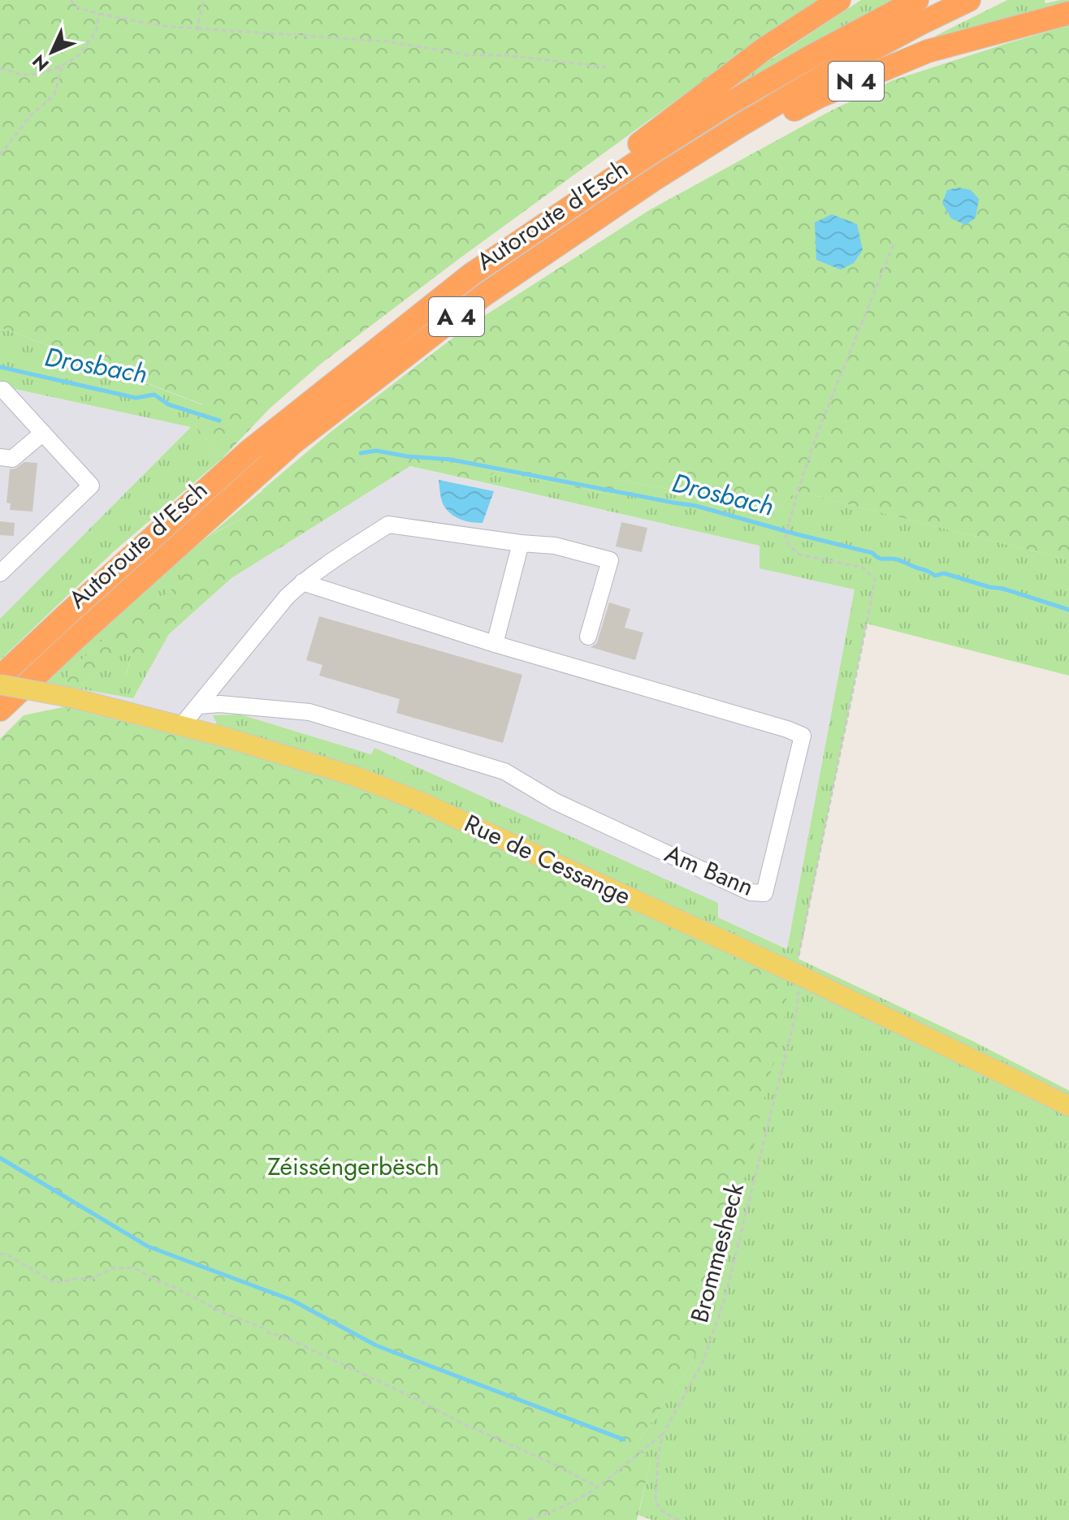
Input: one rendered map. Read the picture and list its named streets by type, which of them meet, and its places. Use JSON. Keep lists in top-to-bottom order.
{
  "streets": {
    "highway": ["N 4", "Autoroute d'Esch", "A 4"],
    "main road": ["Rue de Cessange"],
    "lane": ["Am Bann"],
    "path": ["Brommesheck"]
  },
  "crossings": [
    ["N 4", "Autoroute d'Esch"],
    ["Autoroute d'Esch", "A 4"],
    ["Rue de Cessange", "Brommesheck"]
  ],
  "water": ["Drosbach"],
  "parks": ["Zéisséngerbësch"],
  "north": "bottom left"
}
